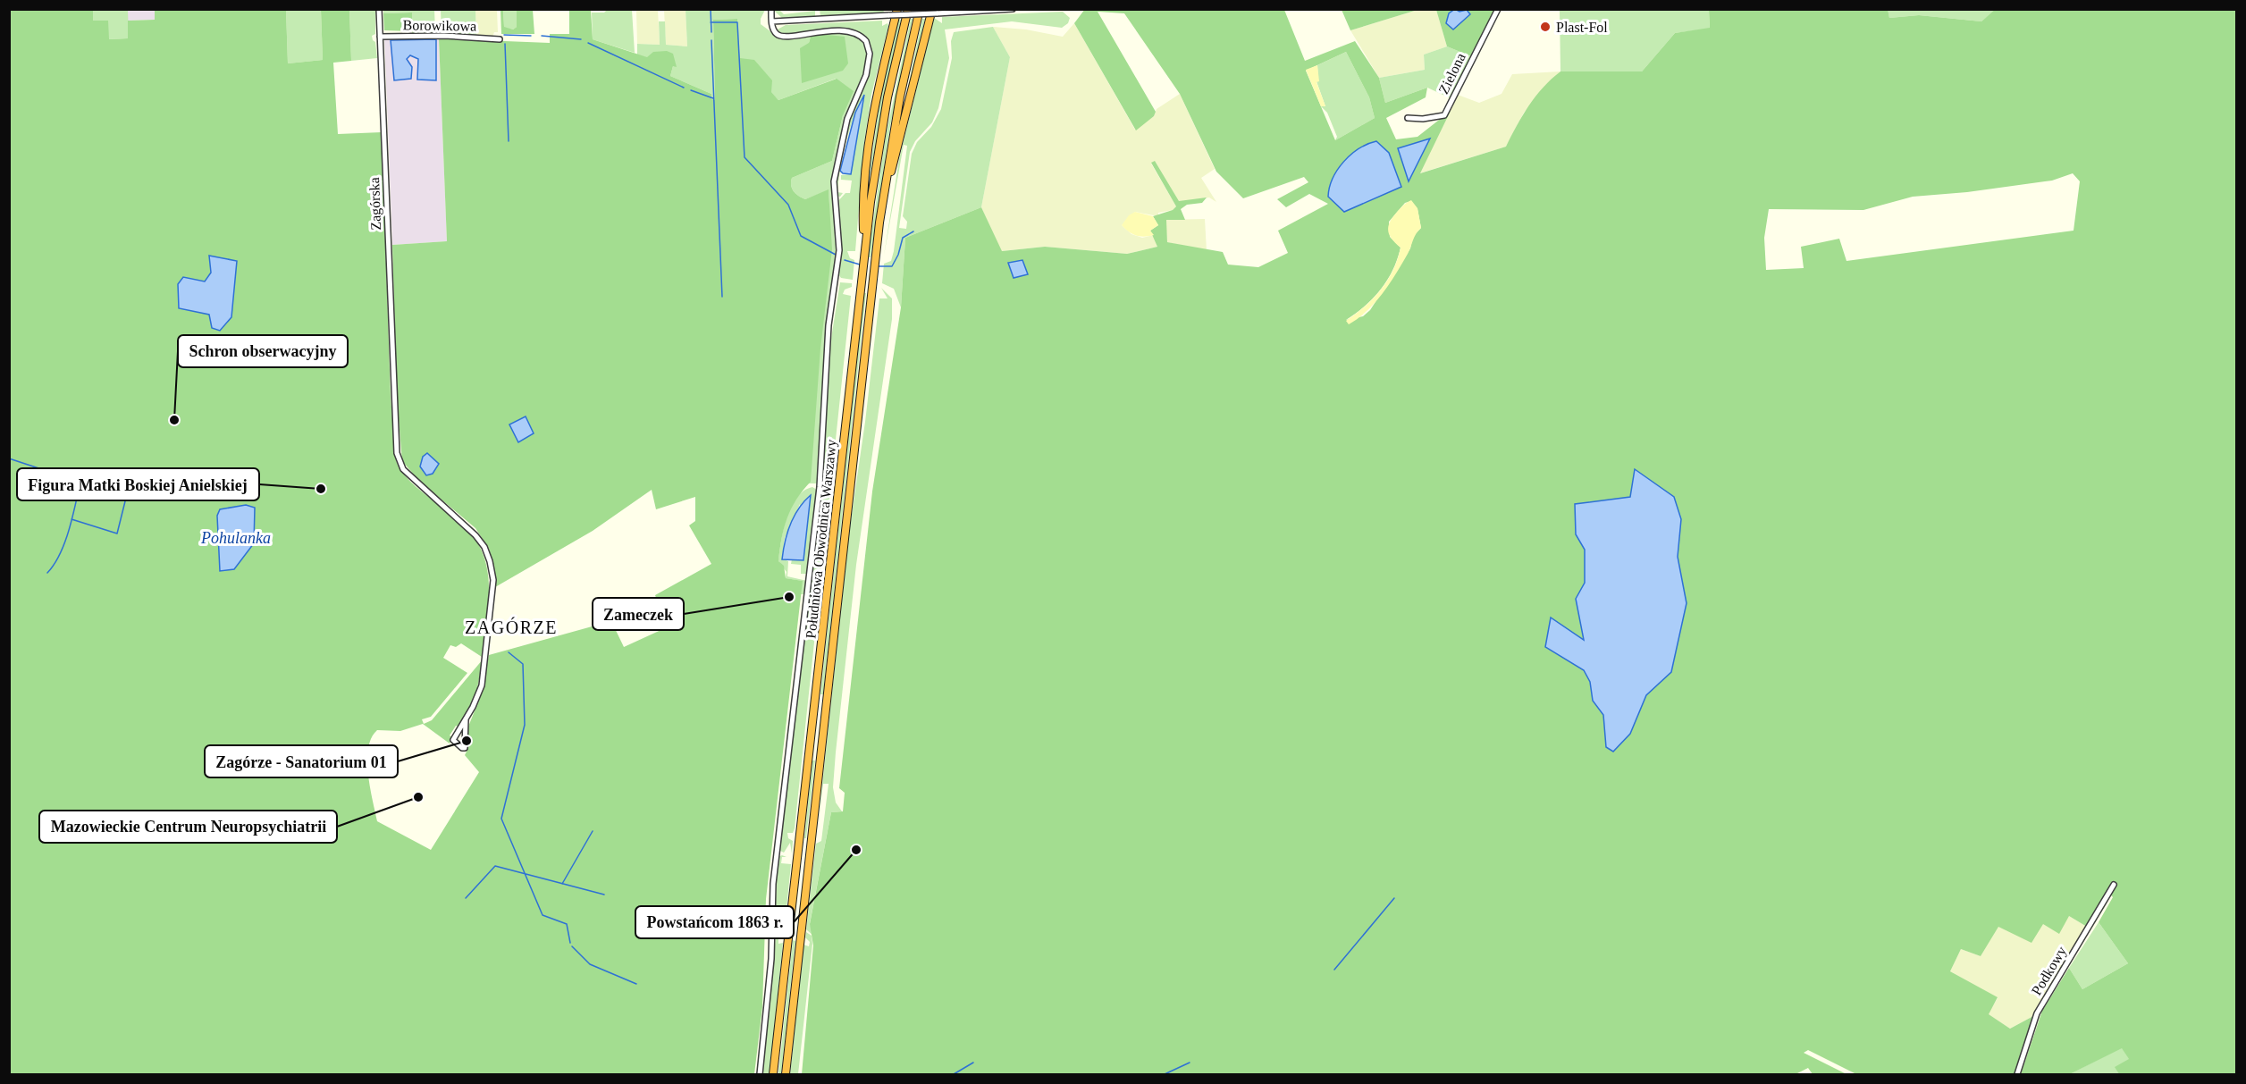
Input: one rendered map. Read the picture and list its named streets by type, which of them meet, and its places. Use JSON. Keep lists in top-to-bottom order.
{
  "streets": {
    "highway": ["Południowa Obwodnica Warszawy"],
    "street": [
      "Borowikowa",
      "Zielona",
      "Zagórska",
      "Podkowy"
    ]
  },
  "crossings": [
    ["Borowikowa", "Zagórska"]
  ],
  "districts": ["ZAGÓRZE"],
  "water": ["Pohulanka"],
  "places": [
    "Plast-Fol",
    "Schron obserwacyjny",
    "Figura Matki Boskiej Anielskiej",
    "Zameczek",
    "Zagórze - Sanatorium 01",
    "Mazowieckie Centrum Neuropsychiatrii",
    "Powstańcom 1863 r."
  ]
}
